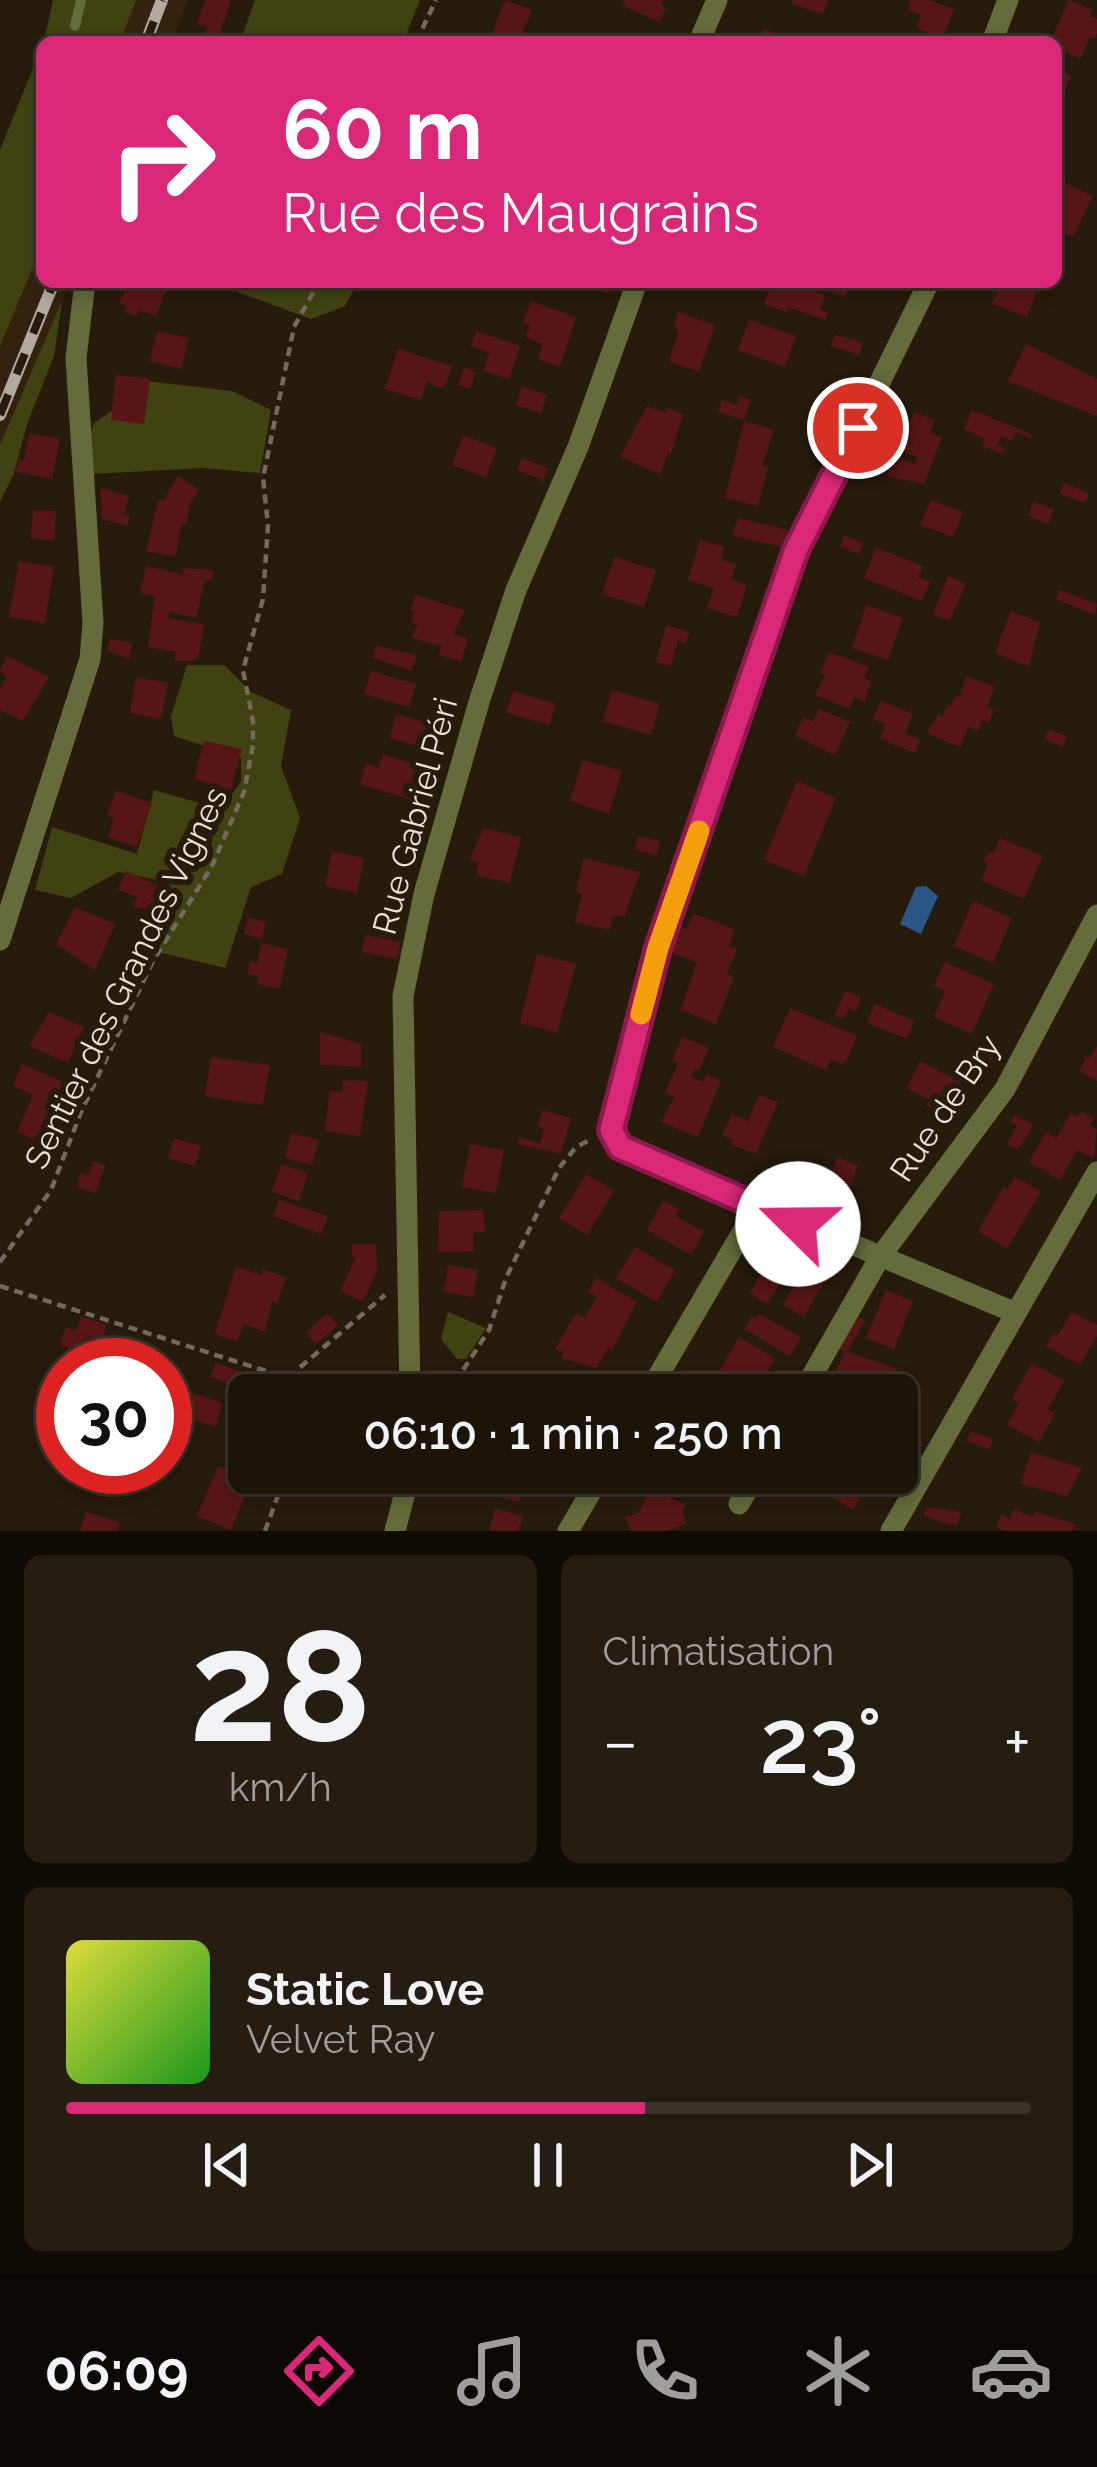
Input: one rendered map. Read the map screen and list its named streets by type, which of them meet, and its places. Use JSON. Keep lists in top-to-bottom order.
{
  "streets": {
    "street": ["Rue Gabriel Péri", "Rue de Bry"],
    "path": ["Sentier des Grandes Vignes"]
  },
  "page": {
    "turn": ["60 m", "Rue des Maugrains"],
    "limit": "30",
    "trip": "06:10 · 1 min · 250 m",
    "tile": [
      ["28", "km/h"],
      "Climatisation"
    ],
    "heat": ["−", "23°", "+"],
    "song": ["Static Love", "Velvet Ray"],
    "tabs": "06:09"
  }
}
